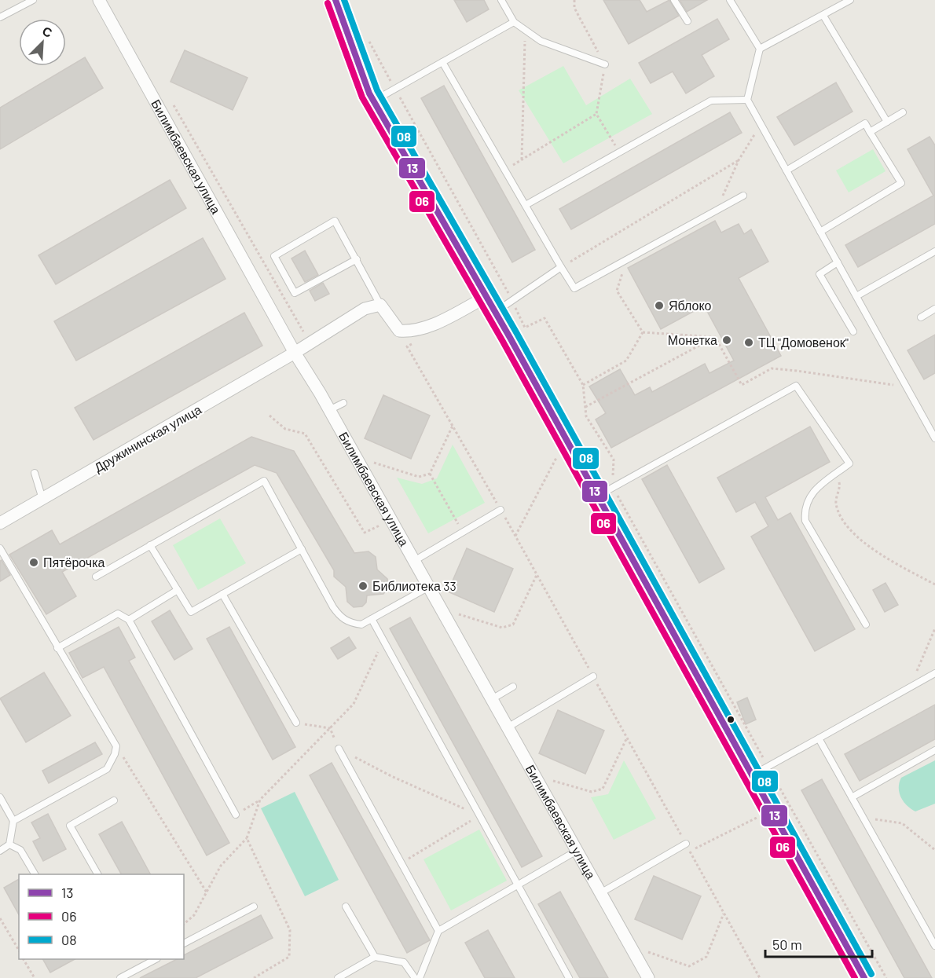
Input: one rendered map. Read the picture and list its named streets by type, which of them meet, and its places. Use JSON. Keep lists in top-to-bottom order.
{
  "streets": {
    "street": ["Билимбаевская улица", "Дружининская улица"]
  },
  "crossings": [
    ["Билимбаевская улица", "Дружининская улица"]
  ],
  "places": [
    "Яблоко",
    "Монетка",
    "ТЦ \"Домовенок\"",
    "Пятёрочка",
    "Библиотека 33"
  ],
  "lines": ["transit line 13", "transit line 08", "transit line 06"],
  "legend": ["13", "06", "08"],
  "scale_bar": "50 m",
  "north": "top right"
}
